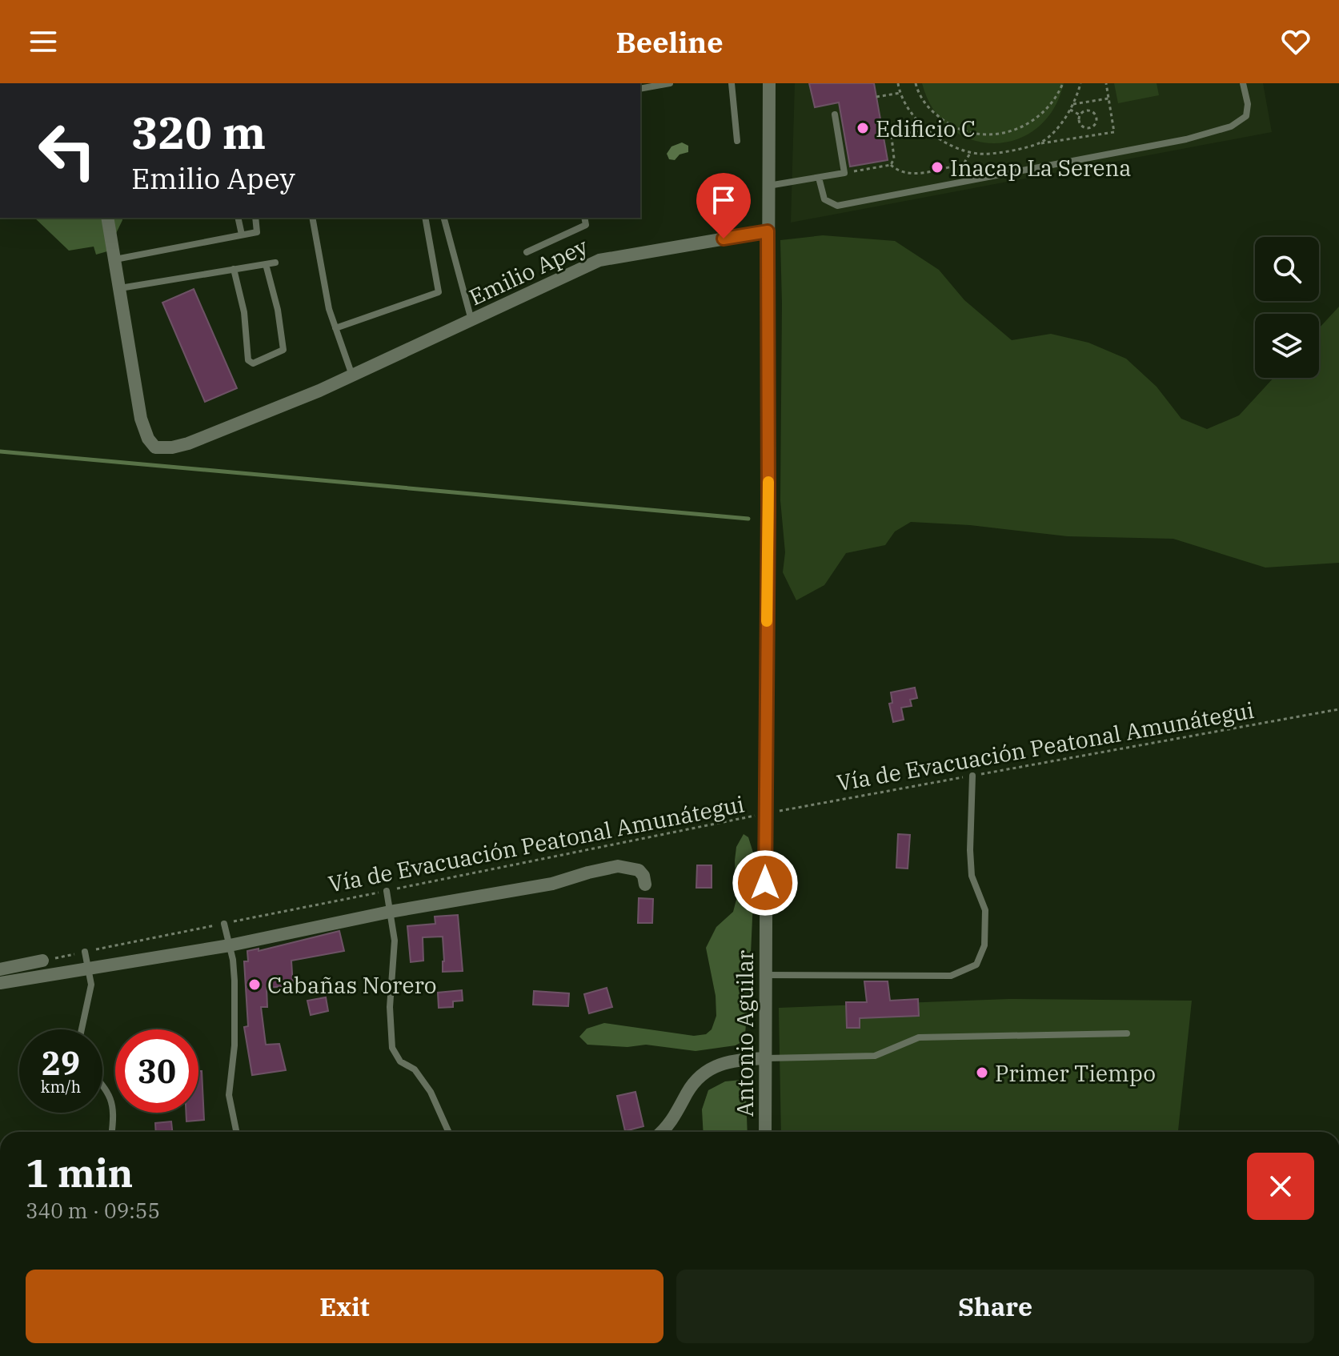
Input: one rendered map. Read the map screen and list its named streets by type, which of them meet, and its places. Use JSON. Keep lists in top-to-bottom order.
{
  "streets": {
    "street": ["Emilio Apey", "Antonio Aguilar"],
    "path": ["Vía de Evacuación Peatonal Amunátegui"]
  },
  "crossings": [
    ["Emilio Apey", "Antonio Aguilar"],
    ["Vía de Evacuación Peatonal Amunátegui", "Antonio Aguilar"]
  ],
  "places": [
    "Edificio C",
    "Inacap La Serena",
    "Cabañas Norero",
    "Primer Tiempo"
  ],
  "page": {
    "header": "Beeline",
    "turn": ["320 m", "Emilio Apey"],
    "speed": "29 km/h",
    "limit": "30",
    "heading": ["1 min", "340 m · 09:55"],
    "buttons": ["Exit", "Share"]
  }
}
